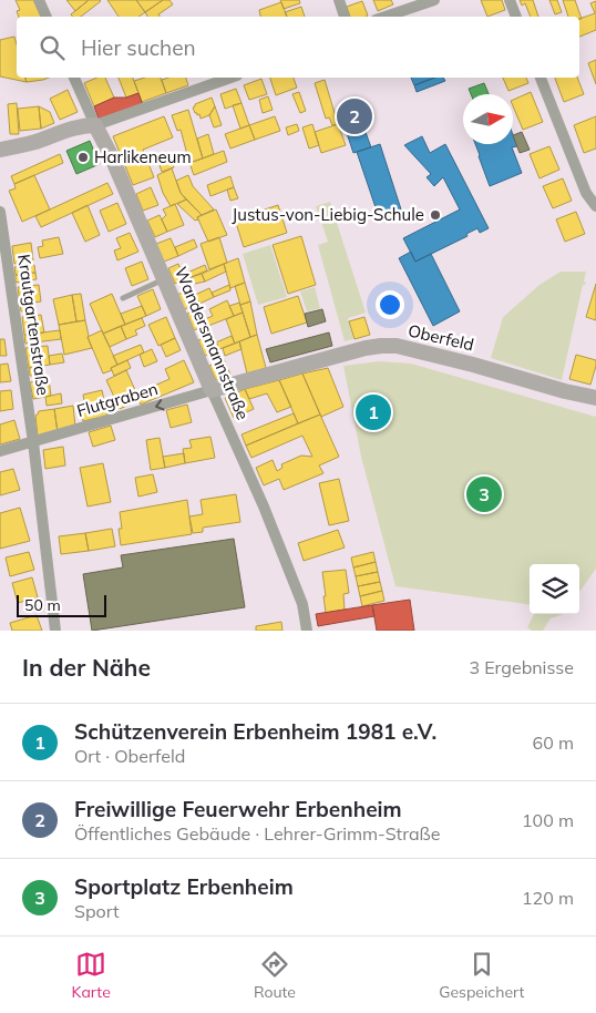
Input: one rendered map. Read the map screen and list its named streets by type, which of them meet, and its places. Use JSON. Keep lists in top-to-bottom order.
{
  "streets": {
    "street": [
      "Krautgartenstraße",
      "Oberfeld",
      "Wandersmannstraße",
      "Flutgraben"
    ]
  },
  "crossings": [
    ["Krautgartenstraße", "Flutgraben"],
    ["Oberfeld", "Wandersmannstraße"],
    ["Oberfeld", "Flutgraben"],
    ["Wandersmannstraße", "Flutgraben"]
  ],
  "one_way": ["Flutgraben"],
  "places": ["Harlikeneum", "Justus-von-Liebig-Schule"],
  "scale_bar": "50 m",
  "north": "right",
  "page": {
    "search": "Hier suchen",
    "pins": ["2", "1", "3"],
    "scale": "50 m",
    "heading": ["In der Nähe", "3 Ergebnisse"],
    "list": [
      {
        "mark": "1",
        "name": "Schützenverein Erbenheim 1981 e.V.",
        "note": "Ort · Oberfeld",
        "value": "60 m"
      },
      {
        "mark": "2",
        "name": "Freiwillige Feuerwehr Erbenheim",
        "note": "Öffentliches Gebäude · Lehrer-Grimm-Straße",
        "value": "100 m"
      },
      {
        "mark": "3",
        "name": "Sportplatz Erbenheim",
        "note": "Sport",
        "value": "120 m"
      }
    ],
    "nav": ["Karte", "Route", "Gespeichert"]
  }
}
